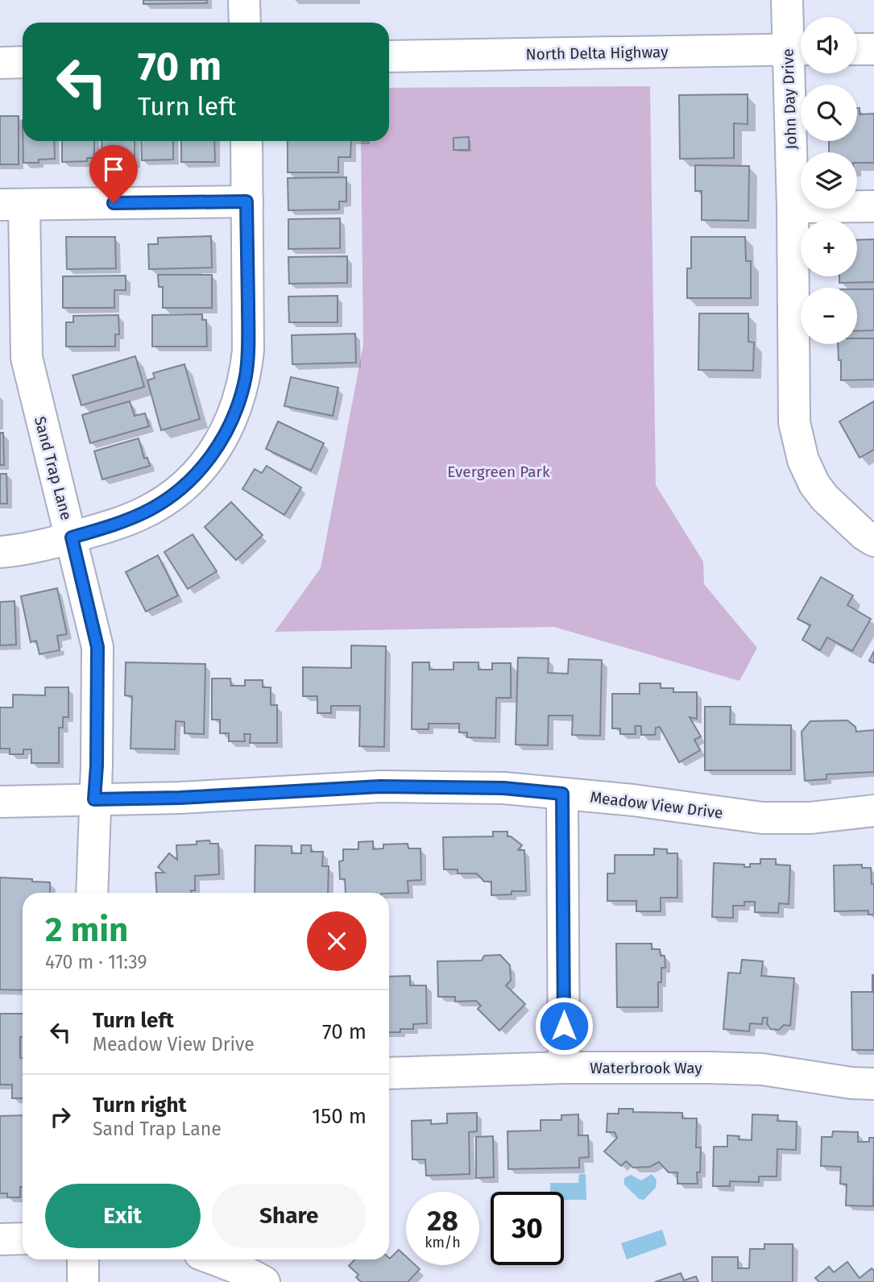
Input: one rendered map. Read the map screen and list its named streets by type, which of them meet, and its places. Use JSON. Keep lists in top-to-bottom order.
{
  "streets": {
    "street": [
      "North Delta Highway",
      "John Day Drive",
      "Sand Trap Lane",
      "Meadow View Drive",
      "Waterbrook Way"
    ]
  },
  "crossings": [
    ["North Delta Highway", "John Day Drive"],
    ["Sand Trap Lane", "Meadow View Drive"]
  ],
  "parks": ["Evergreen Park"],
  "page": {
    "map_buttons": ["+", "−"],
    "turn": ["70 m", "Turn left"],
    "heading": ["2 min", "470 m · 11:39"],
    "list": [
      {
        "name": "Turn left",
        "note": "Meadow View Drive",
        "value": "70 m"
      },
      {
        "name": "Turn right",
        "note": "Sand Trap Lane",
        "value": "150 m"
      }
    ],
    "buttons": ["Exit", "Share"],
    "speed": "28 km/h",
    "limit": "30"
  }
}
